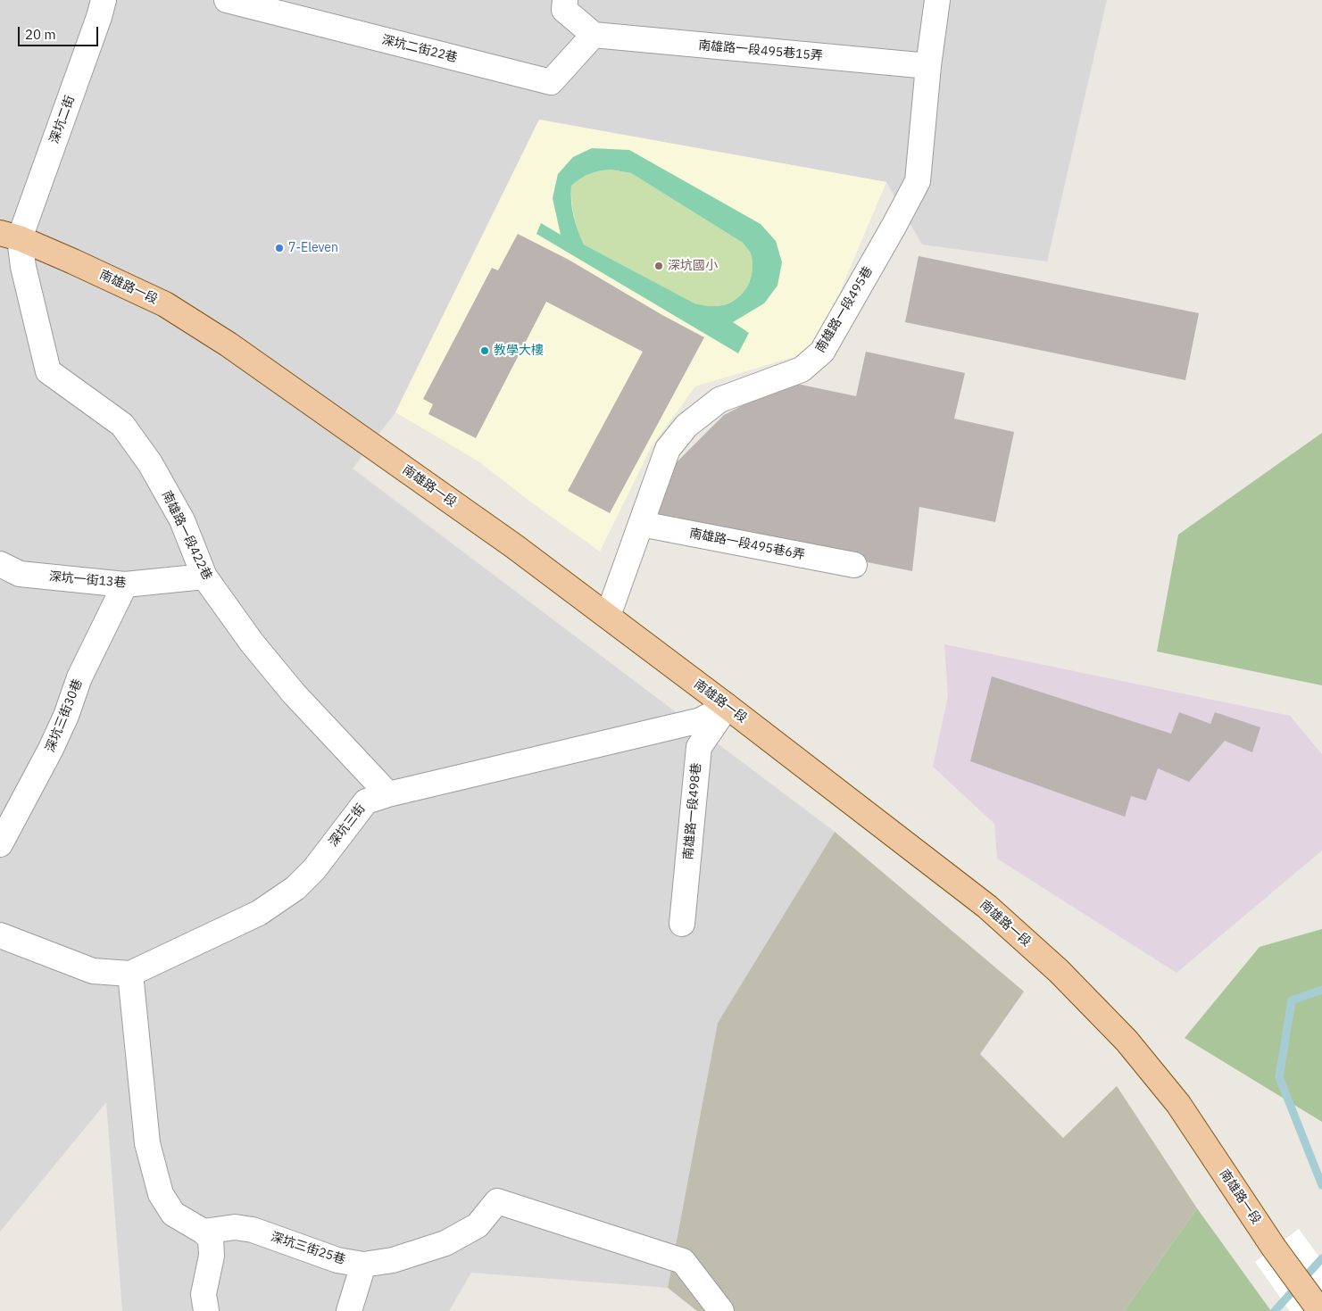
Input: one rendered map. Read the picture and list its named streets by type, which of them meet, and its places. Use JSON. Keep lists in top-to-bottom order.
{
  "streets": {
    "main road": ["南雄路一段"],
    "street": [
      "深坑二街22巷",
      "南雄路一段495巷15弄",
      "深坑二街",
      "南雄路一段495巷",
      "南雄路一段422巷",
      "南雄路一段495巷6弄",
      "深坑一街13巷",
      "深坑三街30巷",
      "南雄路一段498巷",
      "深坑三街",
      "深坑三街25巷"
    ]
  },
  "crossings": [
    ["深坑二街22巷", "南雄路一段495巷15弄"],
    ["南雄路一段495巷15弄", "南雄路一段495巷"],
    ["深坑二街", "南雄路一段"],
    ["深坑二街", "南雄路一段422巷"],
    ["南雄路一段", "南雄路一段495巷"],
    ["南雄路一段", "南雄路一段422巷"],
    ["南雄路一段", "南雄路一段498巷"],
    ["南雄路一段", "深坑三街"],
    ["南雄路一段495巷", "南雄路一段495巷6弄"],
    ["南雄路一段422巷", "深坑一街13巷"],
    ["南雄路一段422巷", "深坑三街"],
    ["深坑一街13巷", "深坑三街30巷"],
    ["南雄路一段498巷", "深坑三街"]
  ],
  "places": ["7-Eleven", "深坑國小", "教學大樓"],
  "scale_bar": "20 m"
}
